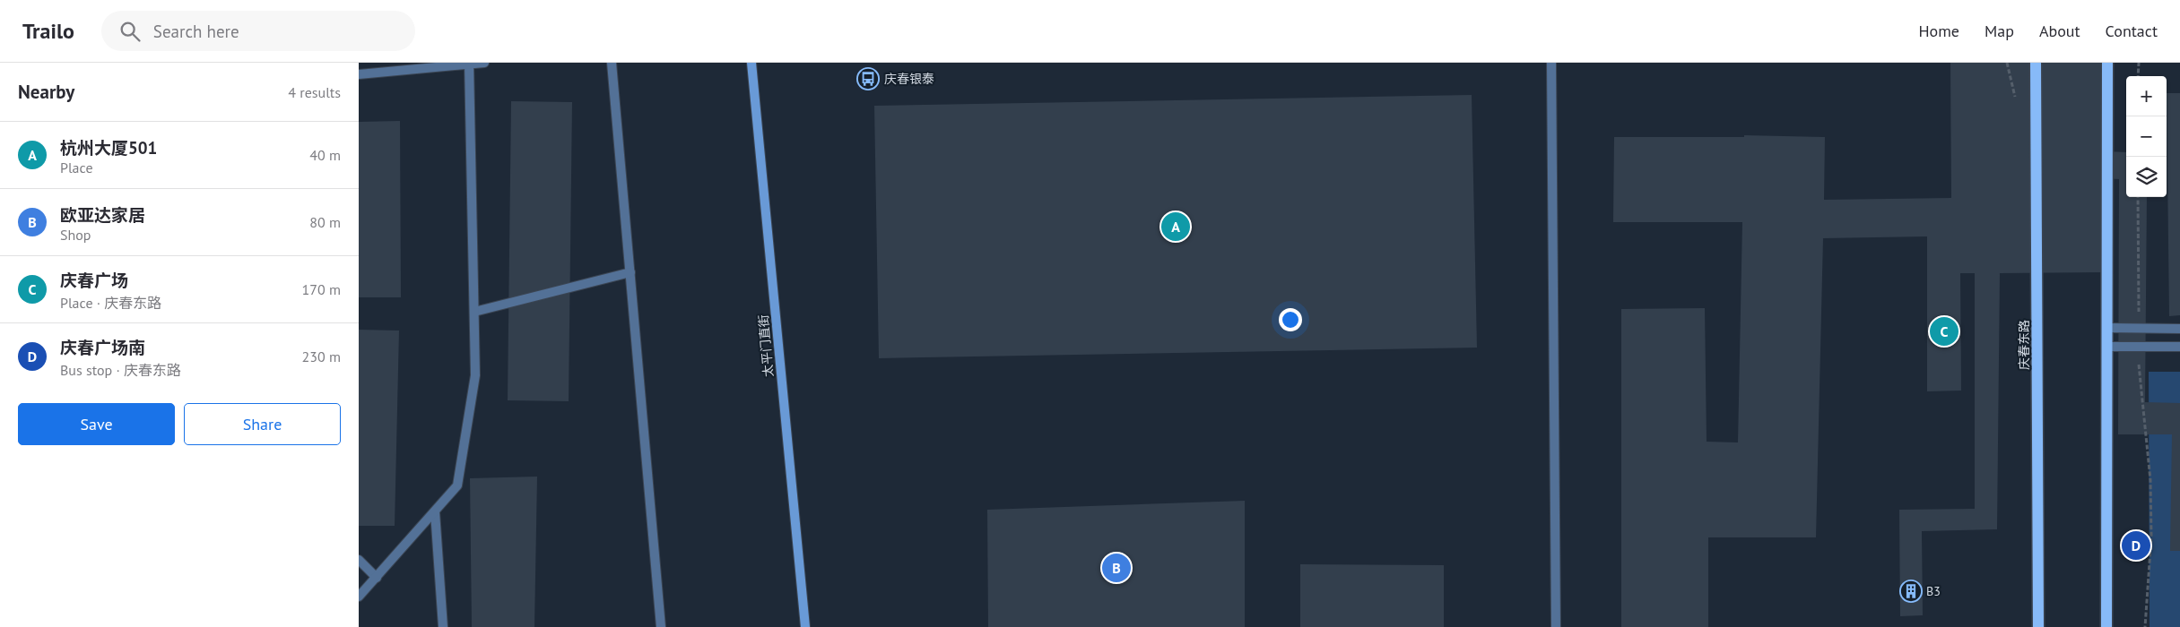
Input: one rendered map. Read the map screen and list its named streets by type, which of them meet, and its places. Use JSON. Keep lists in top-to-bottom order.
{
  "streets": {
    "main road": ["庆春东路"],
    "street": ["太平门直街"]
  },
  "places": {
    "bus stop": ["庆春银泰"],
    "building": ["B3"]
  },
  "page": {
    "header": "Trailo",
    "search": "Search here",
    "nav": [
      "Home",
      "Map",
      "About",
      "Contact"
    ],
    "heading": ["Nearby", "4 results"],
    "map_buttons": ["+", "−"],
    "list": [
      {
        "mark": "A",
        "name": "杭州大厦501",
        "note": "Place",
        "value": "40 m"
      },
      {
        "mark": "B",
        "name": "欧亚达家居",
        "note": "Shop",
        "value": "80 m"
      },
      {
        "mark": "C",
        "name": "庆春广场",
        "note": "Place · 庆春东路",
        "value": "170 m"
      },
      {
        "mark": "D",
        "name": "庆春广场南",
        "note": "Bus stop · 庆春东路",
        "value": "230 m"
      }
    ],
    "pins": [
      "A",
      "C",
      "D",
      "B"
    ],
    "buttons": ["Save", "Share"]
  }
}
